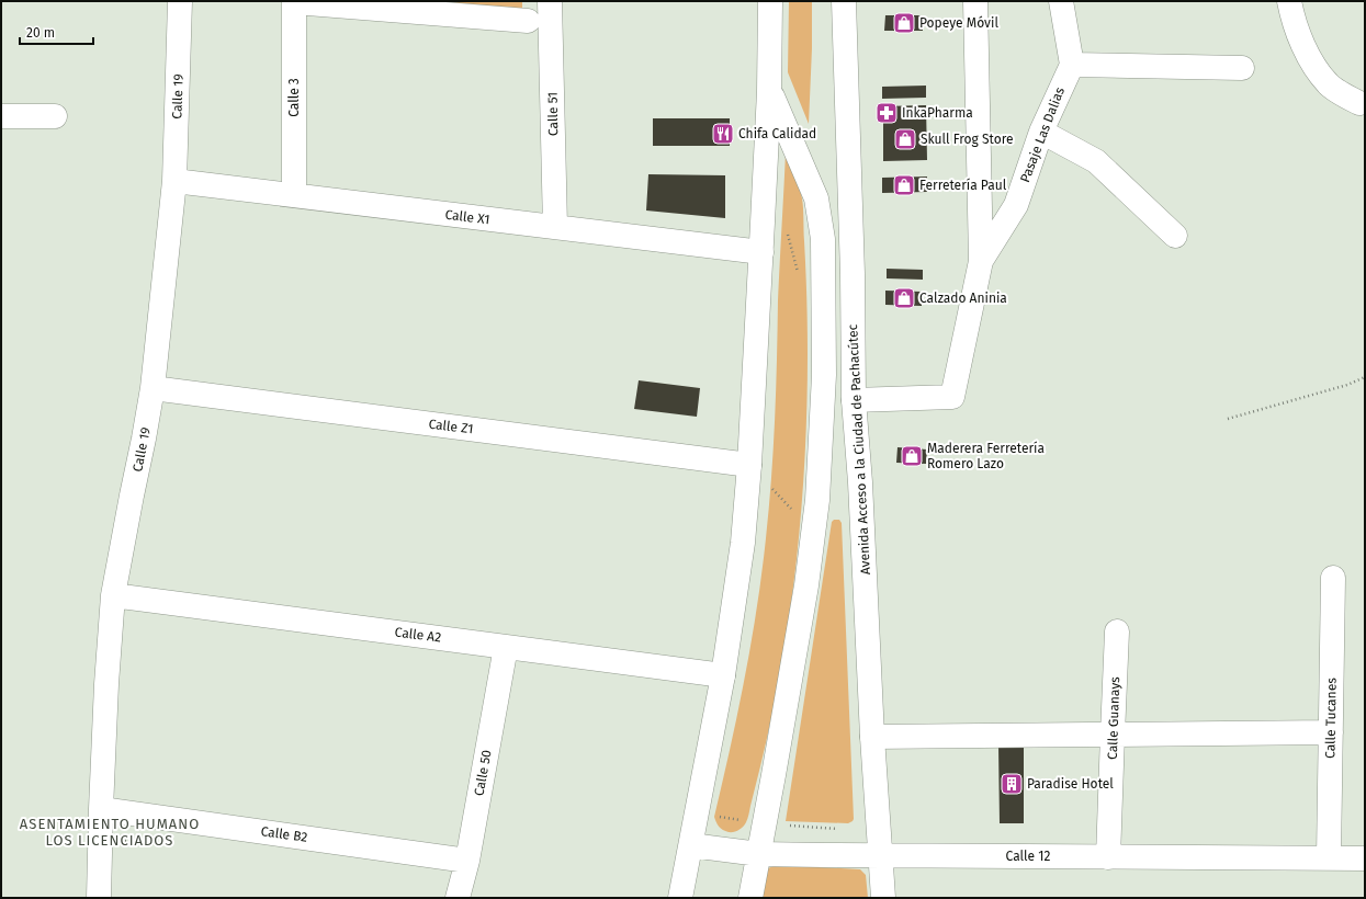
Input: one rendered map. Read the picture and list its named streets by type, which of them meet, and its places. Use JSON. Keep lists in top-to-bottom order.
{
  "streets": {
    "street": [
      "Calle 19",
      "Calle 3",
      "Calle 51",
      "Pasaje Las Dalias",
      "Calle X1",
      "Calle Z1",
      "Avenida Acceso a la Ciudad de Pachacútec",
      "Calle A2",
      "Calle Guanays",
      "Calle Tucanes",
      "Calle 50",
      "Calle B2",
      "Calle 12"
    ]
  },
  "crossings": [
    ["Calle 19", "Calle X1"],
    ["Calle 19", "Calle Z1"],
    ["Calle 19", "Calle A2"],
    ["Calle 19", "Calle B2"],
    ["Calle 3", "Calle X1"],
    ["Calle 51", "Calle X1"],
    ["Avenida Acceso a la Ciudad de Pachacútec", "Calle 12"],
    ["Calle A2", "Calle 50"],
    ["Calle Guanays", "Calle 12"],
    ["Calle Tucanes", "Calle 12"],
    ["Calle 50", "Calle B2"]
  ],
  "districts": ["ASENTAMIENTO HUMANO LOS LICENCIADOS"],
  "places": {
    "shop": [
      "Popeye Móvil",
      "Skull Frog Store",
      "Ferretería Paul",
      "Calzado Aninia",
      "Maderera Ferretería Romero Lazo"
    ],
    "pharmacy": ["InkaPharma"],
    "restaurant": ["Chifa Calidad"],
    "building": ["Paradise Hotel"]
  },
  "scale_bar": "20 m"
}
